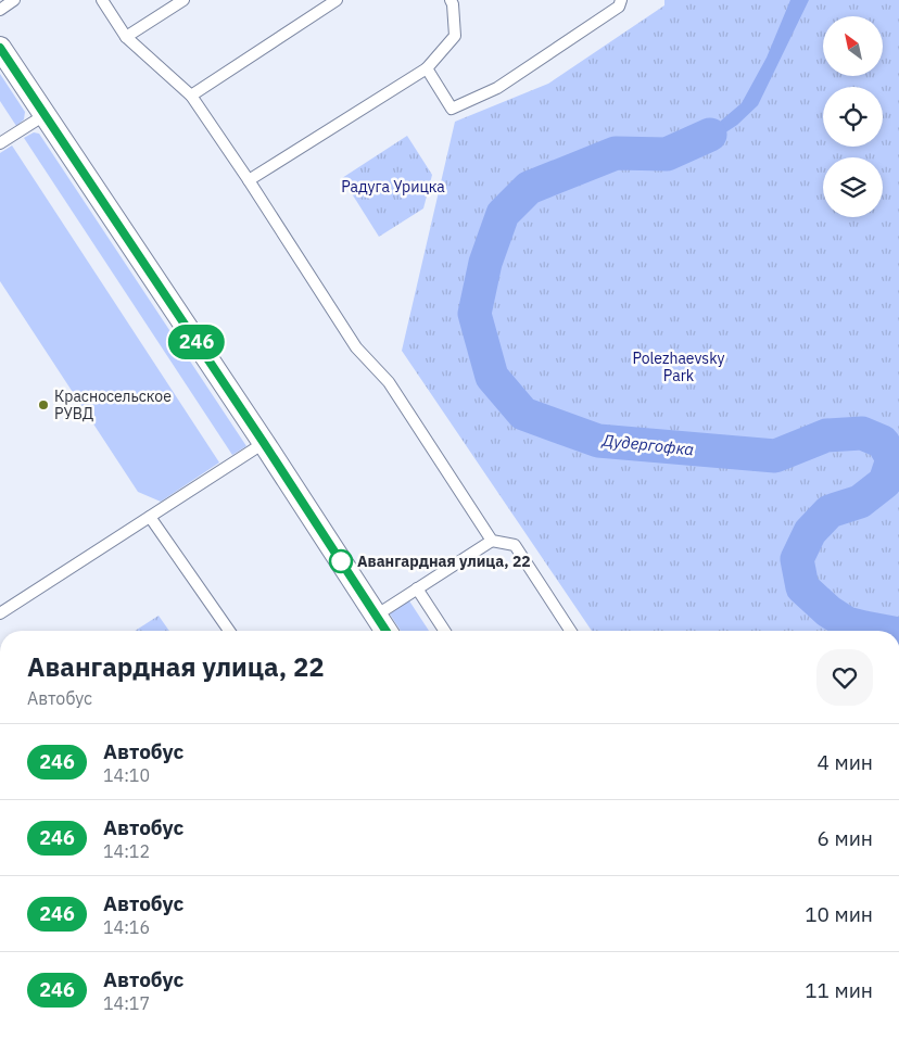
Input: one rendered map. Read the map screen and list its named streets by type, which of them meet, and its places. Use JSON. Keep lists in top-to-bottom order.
{
  "water": ["Дудергофка"],
  "parks": ["Радуга Урицка", "Polezhaevsky Park"],
  "places": ["Красносельское РУВД", "Авангардная улица, 22"],
  "lines": ["bus line 246"],
  "north": "top left",
  "page": {
    "on_map": "246",
    "heading": ["Авангардная улица, 22", "Автобус"],
    "list": [
      {
        "mark": "246",
        "name": "Автобус",
        "note": "14:10",
        "value": "4 мин"
      },
      {
        "mark": "246",
        "name": "Автобус",
        "note": "14:12",
        "value": "6 мин"
      },
      {
        "mark": "246",
        "name": "Автобус",
        "note": "14:16",
        "value": "10 мин"
      },
      {
        "mark": "246",
        "name": "Автобус",
        "note": "14:17",
        "value": "11 мин"
      }
    ]
  }
}
